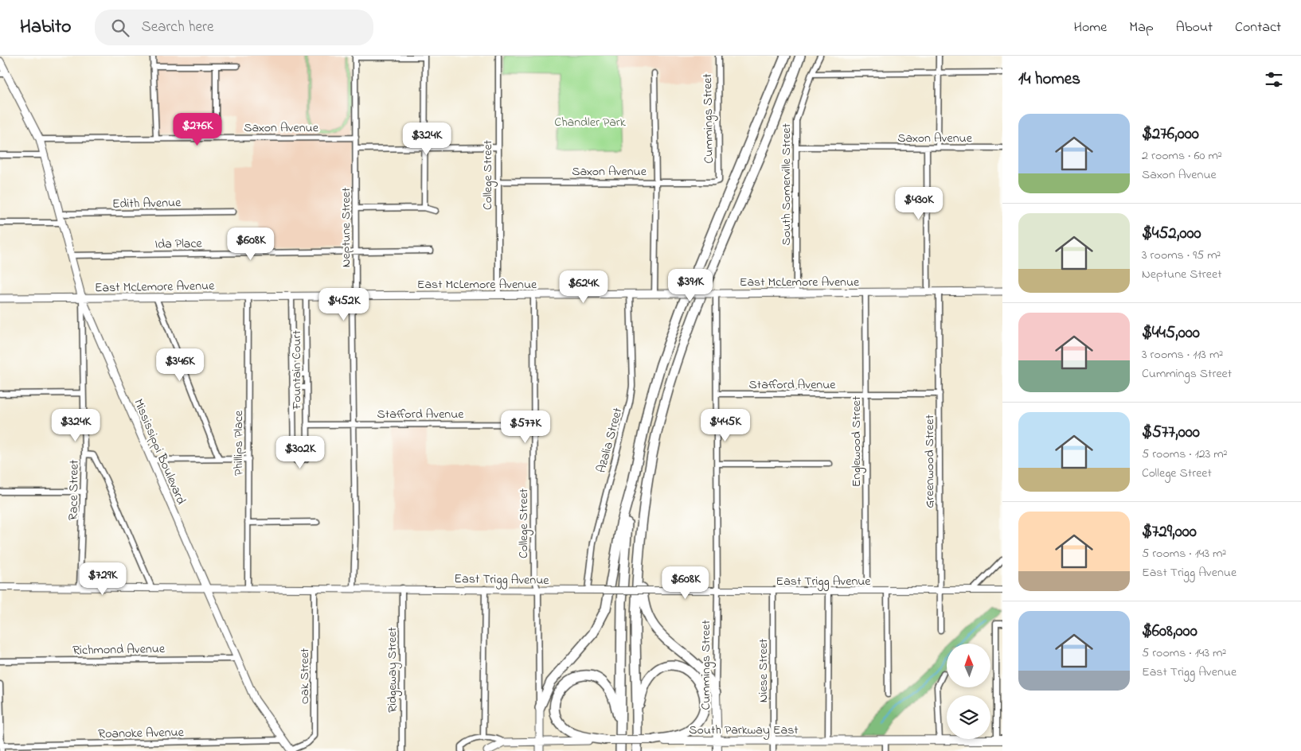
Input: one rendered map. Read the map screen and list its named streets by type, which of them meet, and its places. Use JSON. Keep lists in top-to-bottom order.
{
  "streets": {
    "main road": [
      "Cummings Street",
      "College Street",
      "East McLemore Avenue",
      "Mississippi Boulevard",
      "South Parkway East"
    ],
    "street": [
      "Saxon Avenue",
      "South Somerville Street",
      "Edith Avenue",
      "Neptune Street",
      "Ida Place",
      "Fountain Court",
      "Stafford Avenue",
      "Azalia Street",
      "Englewood Street",
      "Phillips Place",
      "Greenwood Street",
      "Race Street",
      "East Trigg Avenue",
      "Richmond Avenue",
      "Ridgeway Street",
      "Niese Street",
      "Oak Street",
      "Roanoke Avenue"
    ]
  },
  "crossings": [
    ["Cummings Street", "Saxon Avenue"],
    ["Cummings Street", "East McLemore Avenue"],
    ["Cummings Street", "Stafford Avenue"],
    ["Cummings Street", "East Trigg Avenue"],
    ["Cummings Street", "South Parkway East"],
    ["Saxon Avenue", "College Street"],
    ["Saxon Avenue", "South Somerville Street"],
    ["Saxon Avenue", "Neptune Street"],
    ["Saxon Avenue", "Mississippi Boulevard"],
    ["College Street", "East McLemore Avenue"],
    ["College Street", "Stafford Avenue"],
    ["College Street", "East Trigg Avenue"],
    ["College Street", "South Parkway East"],
    ["South Somerville Street", "East McLemore Avenue"],
    ["Edith Avenue", "Mississippi Boulevard"],
    ["Neptune Street", "Ida Place"],
    ["Neptune Street", "East McLemore Avenue"],
    ["Neptune Street", "Stafford Avenue"],
    ["Neptune Street", "East Trigg Avenue"],
    ["Ida Place", "Mississippi Boulevard"],
    ["East McLemore Avenue", "Fountain Court"],
    ["East McLemore Avenue", "Azalia Street"],
    ["East McLemore Avenue", "Englewood Street"],
    ["East McLemore Avenue", "Phillips Place"],
    ["East McLemore Avenue", "Mississippi Boulevard"],
    ["East McLemore Avenue", "Greenwood Street"],
    ["East McLemore Avenue", "Race Street"],
    ["Fountain Court", "Stafford Avenue"],
    ["Stafford Avenue", "Englewood Street"],
    ["Stafford Avenue", "Greenwood Street"],
    ["Azalia Street", "East Trigg Avenue"],
    ["Englewood Street", "East Trigg Avenue"],
    ["Phillips Place", "East Trigg Avenue"],
    ["Mississippi Boulevard", "Race Street"],
    ["Mississippi Boulevard", "East Trigg Avenue"],
    ["Mississippi Boulevard", "Richmond Avenue"],
    ["Mississippi Boulevard", "Oak Street"],
    ["Mississippi Boulevard", "Roanoke Avenue"],
    ["Greenwood Street", "East Trigg Avenue"],
    ["Race Street", "East Trigg Avenue"],
    ["East Trigg Avenue", "Ridgeway Street"],
    ["East Trigg Avenue", "Niese Street"],
    ["East Trigg Avenue", "Oak Street"],
    ["Niese Street", "South Parkway East"]
  ],
  "parks": ["Chandler Park"],
  "north": "top",
  "page": {
    "header": "Habito",
    "search": "Search here",
    "nav": [
      "Home",
      "Map",
      "About",
      "Contact"
    ],
    "heading": "14 homes",
    "list": [
      {
        "name": "$276,000",
        "note": "2 rooms · 60 m² · Saxon Avenue"
      },
      {
        "name": "$452,000",
        "note": "3 rooms · 95 m² · Neptune Street"
      },
      {
        "name": "$445,000",
        "note": "3 rooms · 113 m² · Cummings Street"
      },
      {
        "name": "$577,000",
        "note": "5 rooms · 123 m² · College Street"
      },
      {
        "name": "$729,000",
        "note": "5 rooms · 143 m² · East Trigg Avenue"
      },
      {
        "name": "$608,000",
        "note": "5 rooms · 143 m² · East Trigg Avenue"
      }
    ],
    "price": [
      "$276K",
      "$324K",
      "$430K",
      "$608K",
      "$391K",
      "$624K",
      "$452K",
      "$346K",
      "$324K",
      "$445K",
      "$577K",
      "$302K",
      "$729K",
      "$608K"
    ]
  }
}
